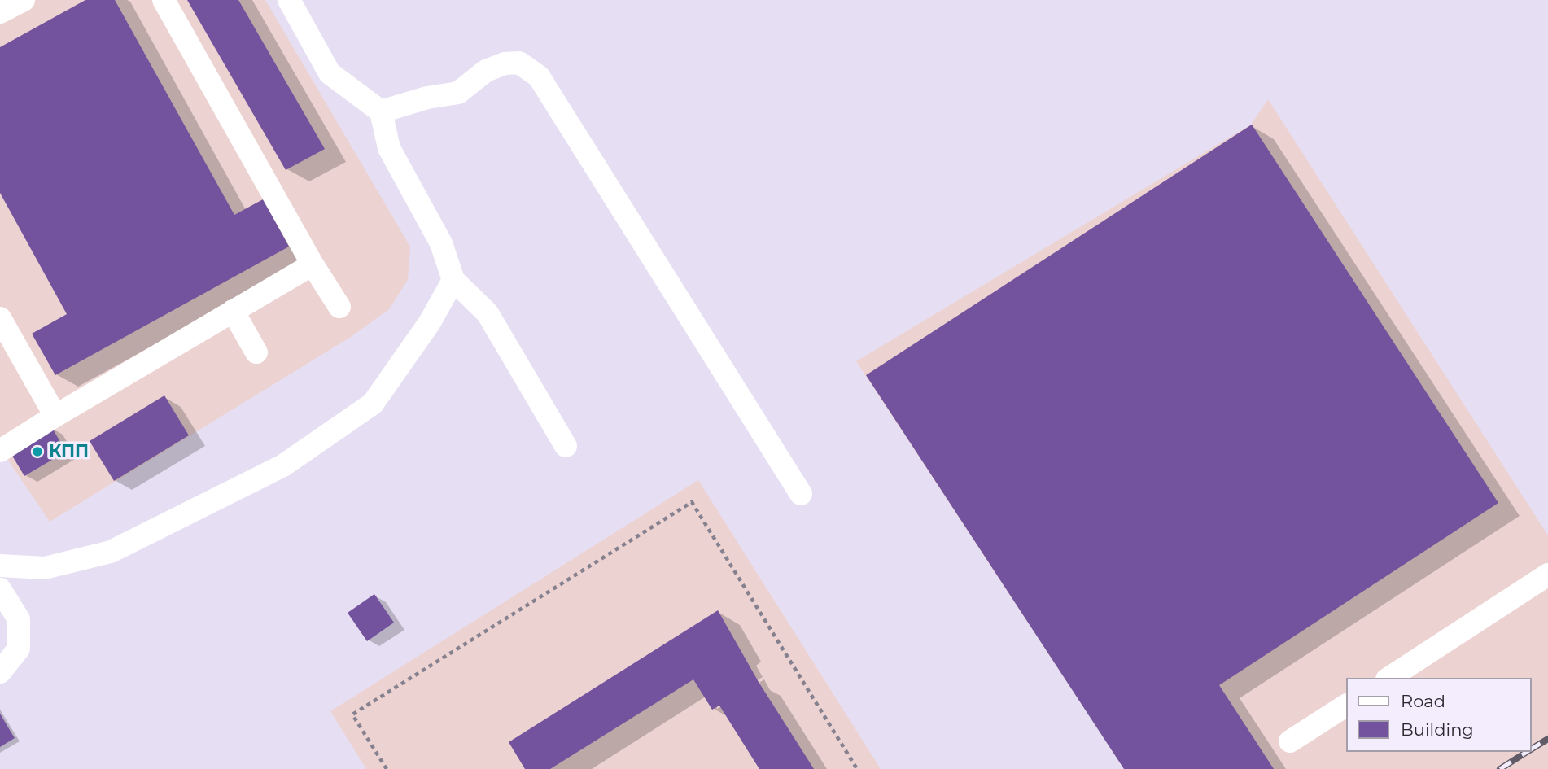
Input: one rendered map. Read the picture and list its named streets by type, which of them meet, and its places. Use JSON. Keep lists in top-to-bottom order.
{
  "places": ["КПП"],
  "legend": ["Road", "Building"]
}
